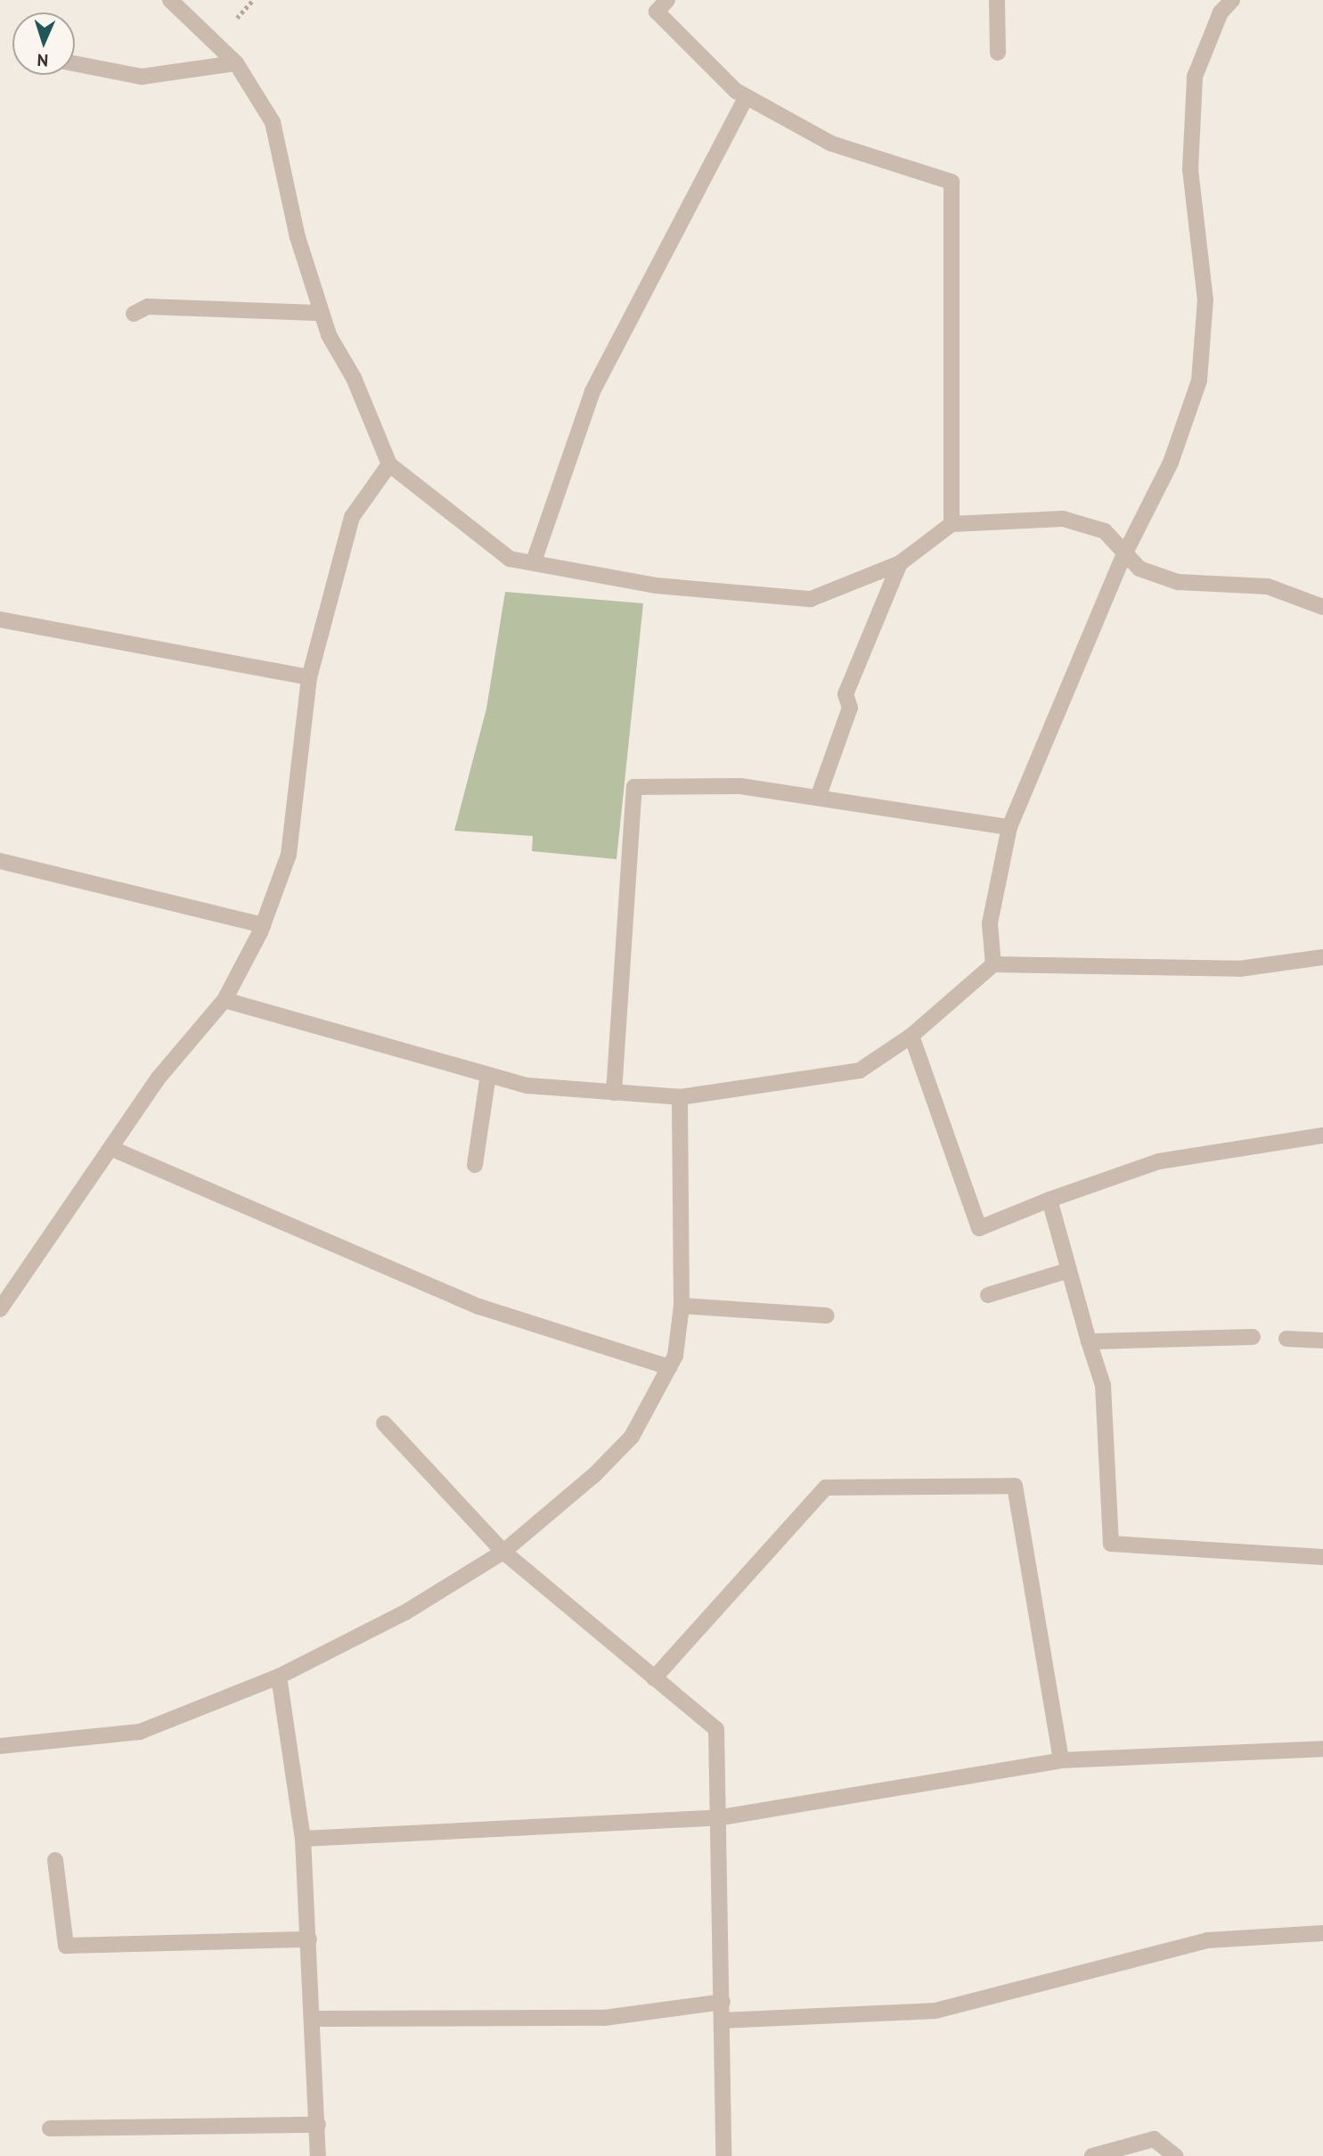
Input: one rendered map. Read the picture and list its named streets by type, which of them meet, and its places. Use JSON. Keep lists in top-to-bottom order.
{
  "north": "bottom"
}
